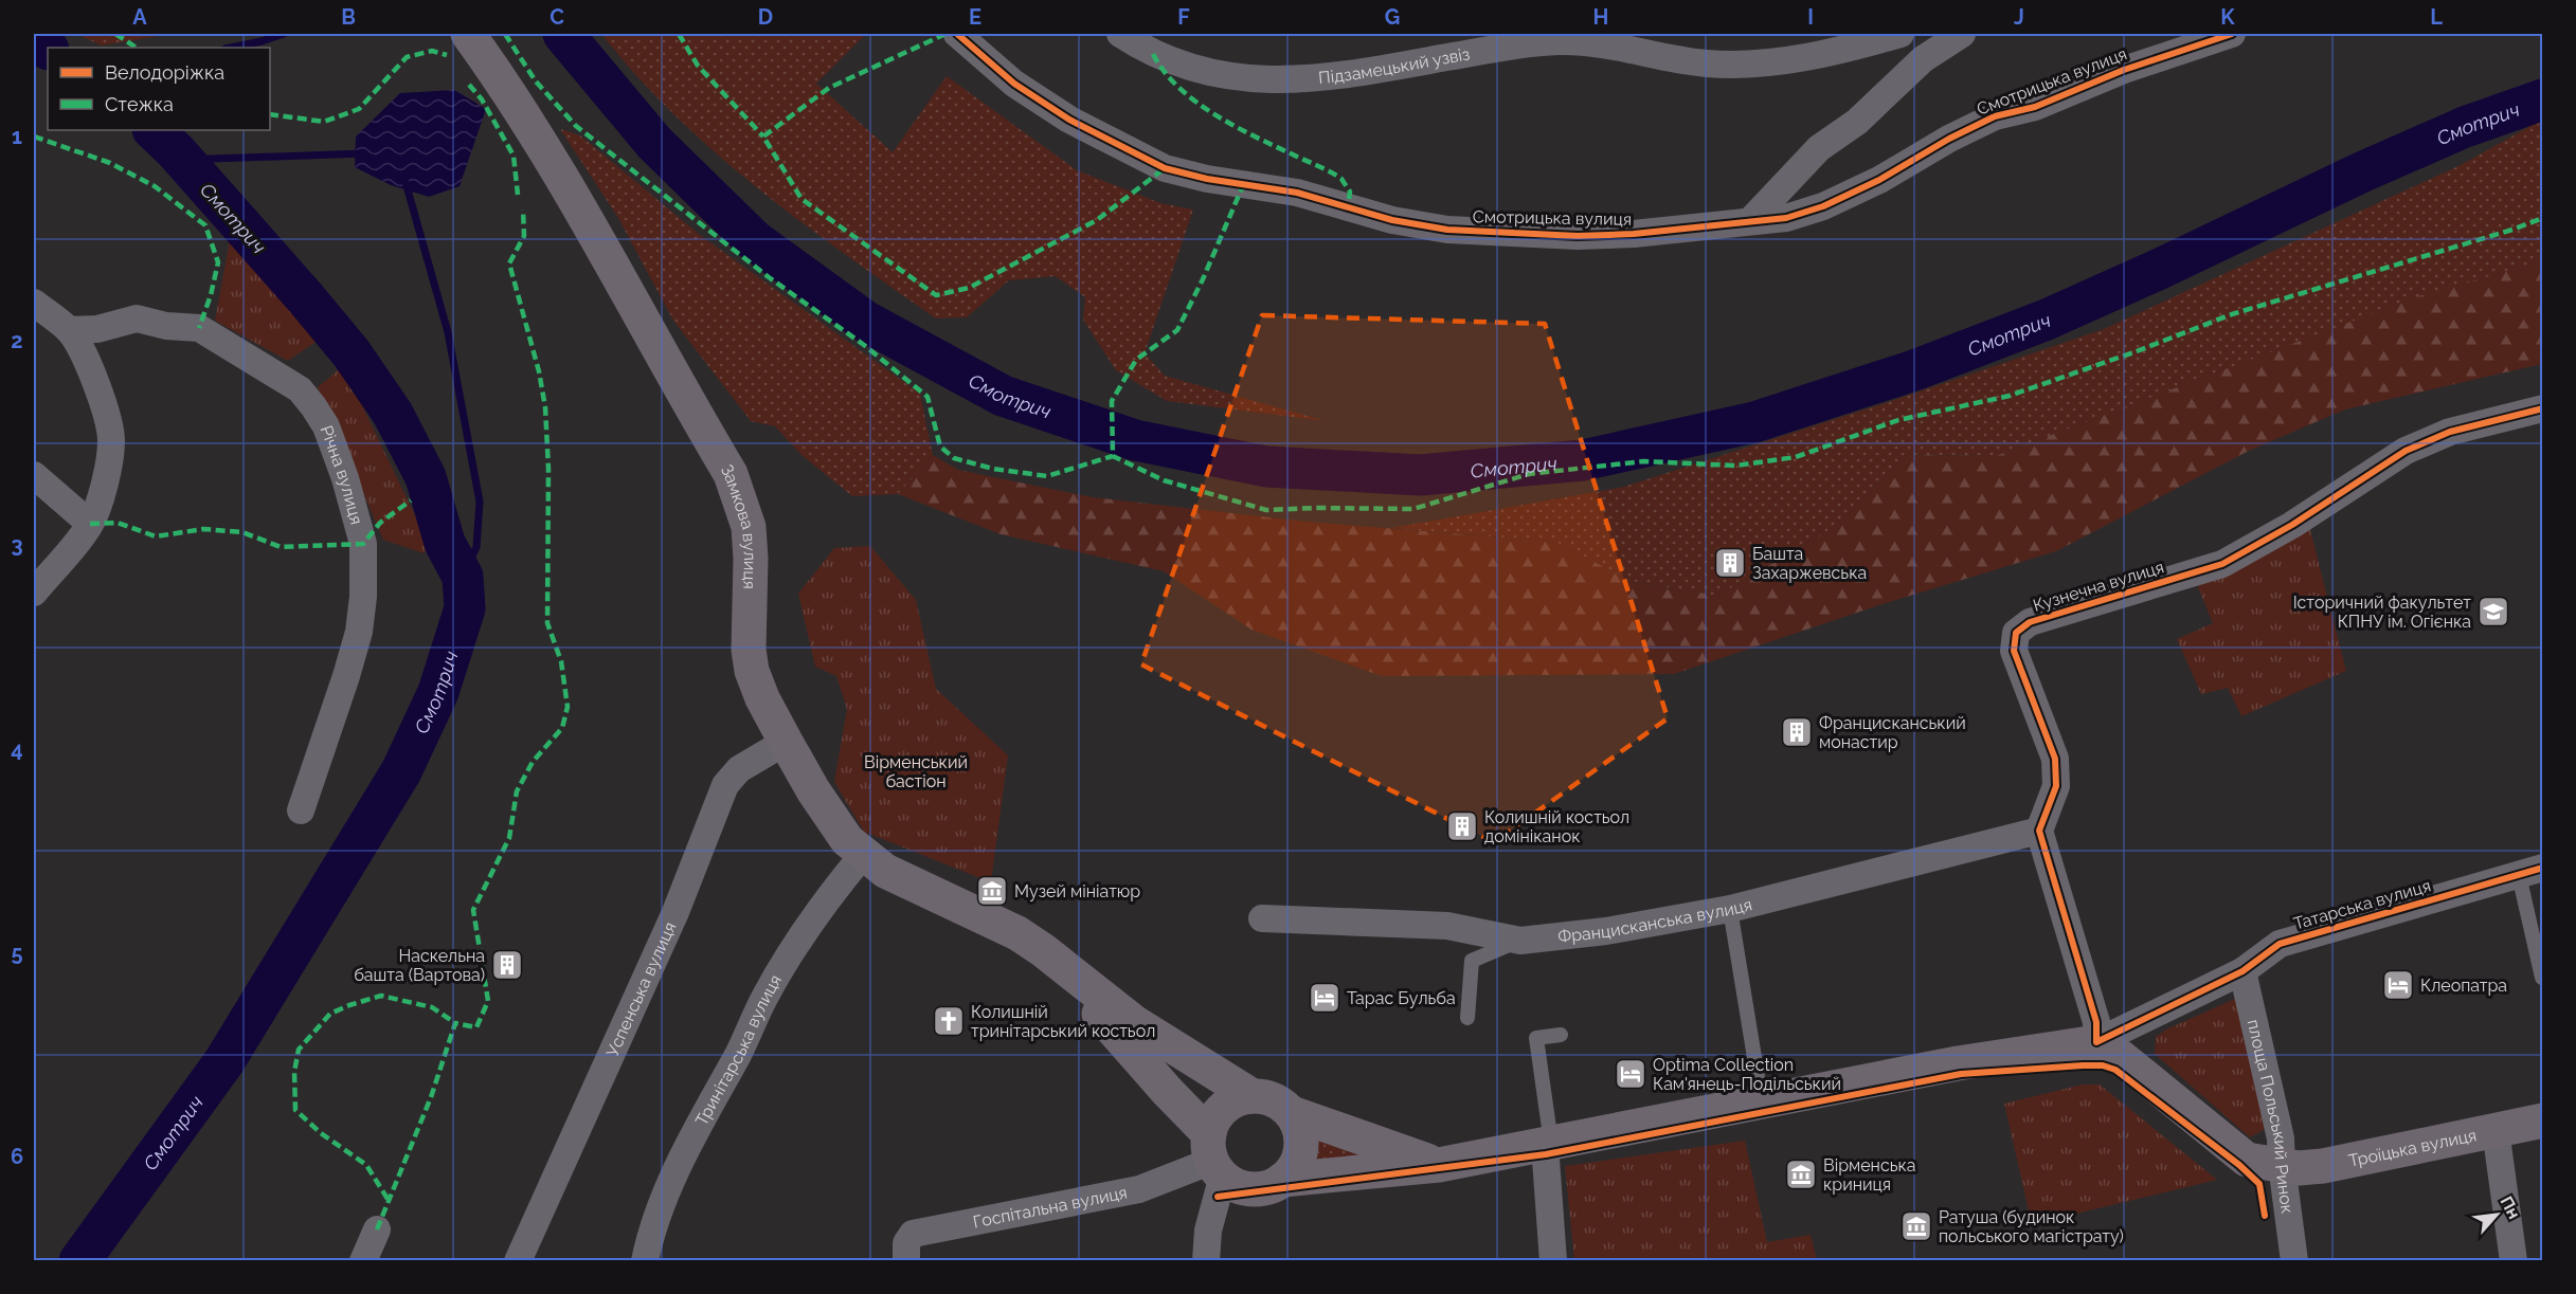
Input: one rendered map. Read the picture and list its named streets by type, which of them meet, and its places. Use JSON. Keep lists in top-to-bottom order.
{
  "streets": {
    "main road": ["Замкова вулиця", "Троїцька вулиця"],
    "street": [
      "Підзамецький узвіз",
      "Смотрицька вулиця",
      "Річна вулиця",
      "Кузнечна вулиця",
      "Татарська вулиця",
      "Францисканська вулиця",
      "Успенська вулиця",
      "Тринітарська вулиця",
      "площа Польський Ринок",
      "Госпітальна вулиця"
    ]
  },
  "crossings": [
    ["Замкова вулиця", "Успенська вулиця"],
    ["Замкова вулиця", "Тринітарська вулиця"],
    ["Замкова вулиця", "Госпітальна вулиця"],
    ["Кузнечна вулиця", "Францисканська вулиця"],
    ["Татарська вулиця", "площа Польський Ринок"],
    ["Татарська вулиця", "Троїцька вулиця"],
    ["площа Польський Ринок", "Троїцька вулиця"]
  ],
  "water": ["Смотрич"],
  "parks": ["Вірменський бастіон"],
  "places": {
    "building": [
      "Башта Захаржевська",
      "Францисканський монастир",
      "Колишній костьол домініканок",
      "Наскельна башта (Вартова)"
    ],
    "school or university": ["Історичний факультет КПНУ ім. Огієнка"],
    "museum": ["Музей мініатюр", "Вірменська криниця", "Ратуша (будинок польського магістрату)"],
    "hotel": ["Клеопатра", "Тарас Бульба", "Optima Collection Кам'янець-Подільський"],
    "church": ["Колишній тринітарський костьол"]
  },
  "legend": ["Велодоріжка", "Стежка"],
  "north": "top right",
  "grid": {
    "columns": [
      "A",
      "B",
      "C",
      "D",
      "E",
      "F",
      "G",
      "H",
      "I",
      "J",
      "K",
      "L"
    ],
    "rows": [
      "1",
      "2",
      "3",
      "4",
      "5",
      "6"
    ]
  }
}
